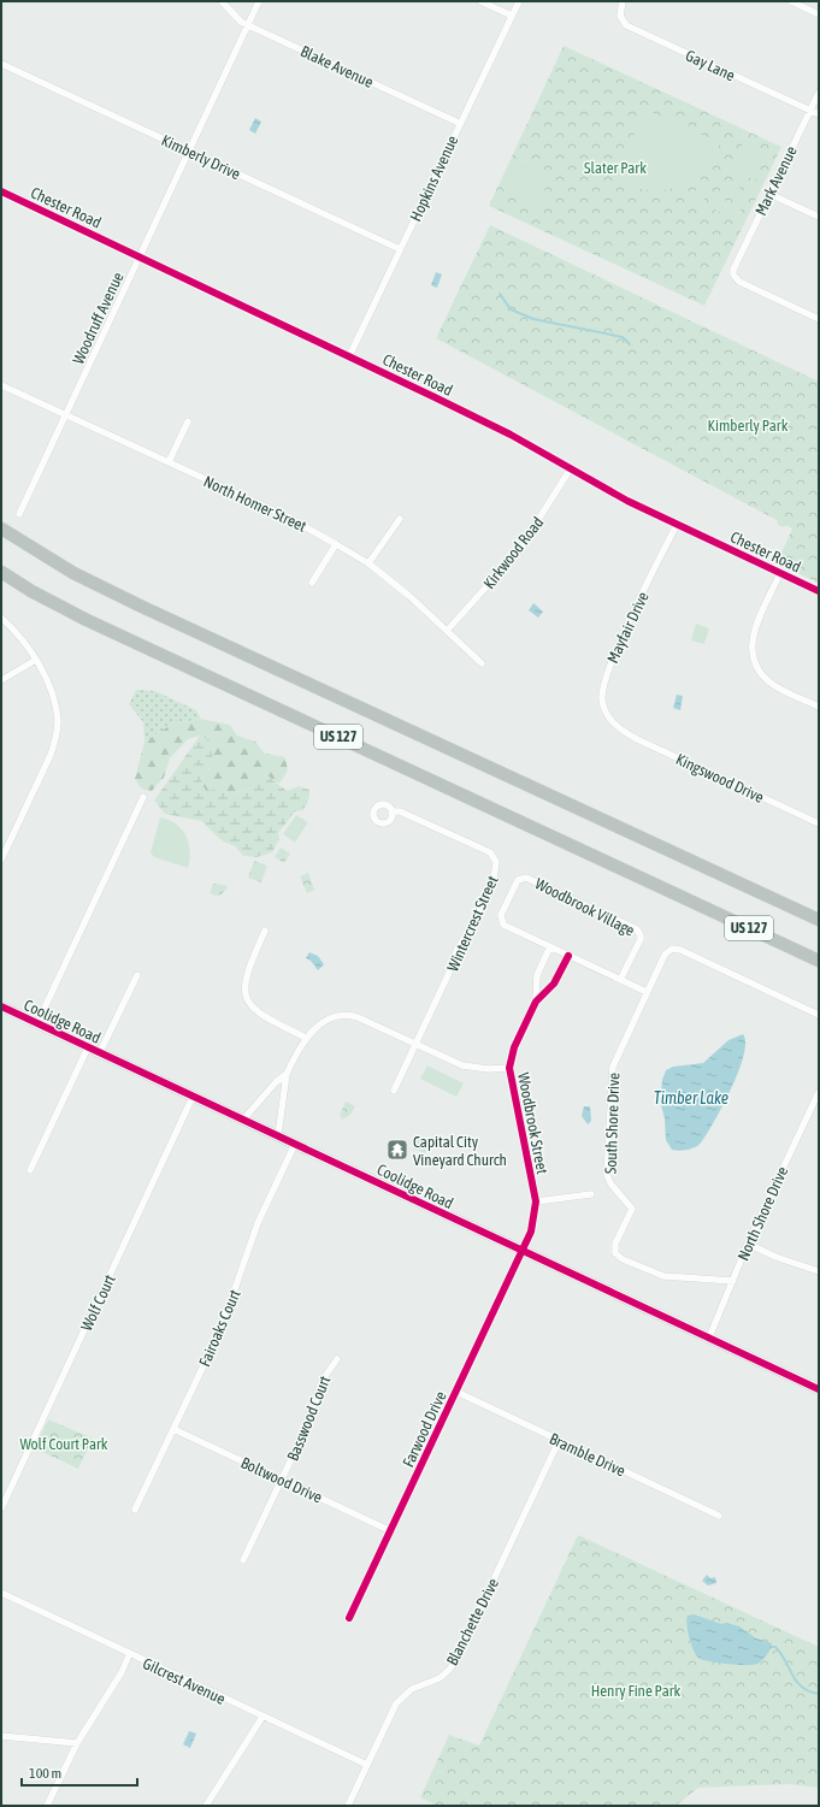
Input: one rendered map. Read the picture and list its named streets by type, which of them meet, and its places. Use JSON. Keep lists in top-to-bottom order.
{
  "streets": {
    "highway": ["US 127"],
    "street": [
      "Gay Lane",
      "Blake Avenue",
      "Kimberly Drive",
      "Hopkins Avenue",
      "Mark Avenue",
      "Chester Road",
      "Woodruff Avenue",
      "North Homer Street",
      "Kirkwood Road",
      "Mayfair Drive",
      "Kingswood Drive",
      "Woodbrook Village",
      "Wintercrest Street",
      "Coolidge Road",
      "Woodbrook Street",
      "South Shore Drive",
      "North Shore Drive",
      "Wolf Court",
      "Fairoaks Court",
      "Basswood Court",
      "Farwood Drive",
      "Bramble Drive",
      "Boltwood Drive",
      "Blanchette Drive",
      "Gilcrest Avenue"
    ]
  },
  "crossings": [
    ["Gay Lane", "Mark Avenue"],
    ["Blake Avenue", "Hopkins Avenue"],
    ["Blake Avenue", "Woodruff Avenue"],
    ["Kimberly Drive", "Hopkins Avenue"],
    ["Kimberly Drive", "Woodruff Avenue"],
    ["Hopkins Avenue", "Chester Road"],
    ["Chester Road", "Woodruff Avenue"],
    ["Chester Road", "Kirkwood Road"],
    ["Chester Road", "Mayfair Drive"],
    ["Woodruff Avenue", "North Homer Street"],
    ["North Homer Street", "Kirkwood Road"],
    ["Mayfair Drive", "Kingswood Drive"],
    ["Coolidge Road", "Woodbrook Street"],
    ["Coolidge Road", "North Shore Drive"],
    ["Coolidge Road", "Wolf Court"],
    ["Coolidge Road", "Fairoaks Court"],
    ["Coolidge Road", "Farwood Drive"],
    ["Woodbrook Street", "Farwood Drive"],
    ["South Shore Drive", "North Shore Drive"],
    ["Fairoaks Court", "Boltwood Drive"],
    ["Basswood Court", "Boltwood Drive"],
    ["Farwood Drive", "Bramble Drive"],
    ["Farwood Drive", "Boltwood Drive"],
    ["Bramble Drive", "Blanchette Drive"],
    ["Blanchette Drive", "Gilcrest Avenue"]
  ],
  "water": ["Timber Lake"],
  "parks": [
    "Slater Park",
    "Kimberly Park",
    "Wolf Court Park",
    "Henry Fine Park"
  ],
  "places": {
    "temple": ["Capital City Vineyard Church"]
  },
  "scale_bar": "100 m"
}
